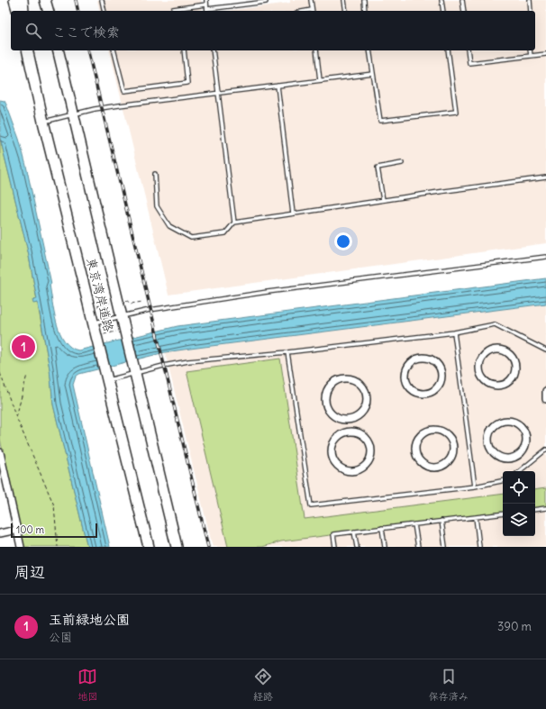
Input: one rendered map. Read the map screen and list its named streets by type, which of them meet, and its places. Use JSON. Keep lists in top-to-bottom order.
{
  "streets": {
    "highway": ["東京湾岸道路"]
  },
  "scale_bar": "100 m",
  "page": {
    "search": "ここで検索",
    "pins": "1",
    "scale": "100 m",
    "heading": "周辺",
    "list": [
      {
        "mark": "1",
        "name": "玉前緑地公園",
        "note": "公園",
        "value": "390 m"
      }
    ],
    "nav": ["地図", "経路", "保存済み"]
  }
}
